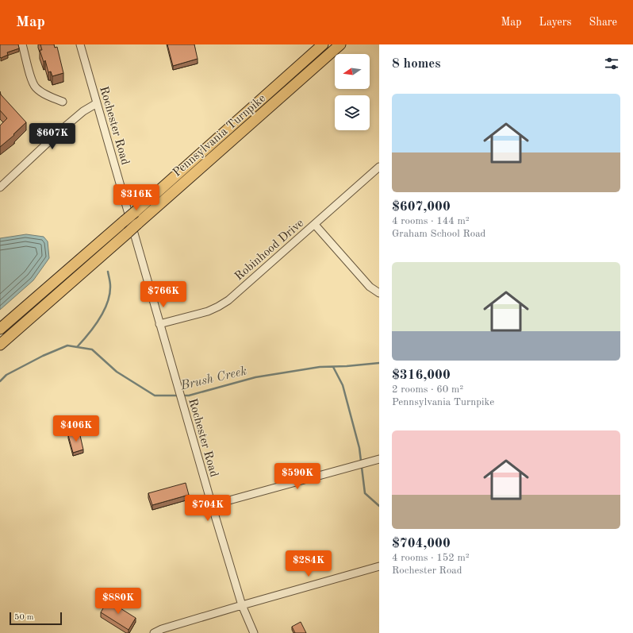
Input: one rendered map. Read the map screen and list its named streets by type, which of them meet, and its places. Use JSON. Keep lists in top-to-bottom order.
{
  "streets": {
    "highway": ["Pennsylvania Turnpike"],
    "street": ["Rochester Road", "Robinhood Drive"]
  },
  "crossings": [
    ["Rochester Road", "Robinhood Drive"]
  ],
  "water": ["Brush Creek"],
  "scale_bar": "50 m",
  "north": "left",
  "page": {
    "header": "Map",
    "nav": ["Map", "Layers", "Share"],
    "heading": "8 homes",
    "list": [
      {
        "name": "$607,000",
        "note": "4 rooms · 144 m² · Graham School Road"
      },
      {
        "name": "$316,000",
        "note": "2 rooms · 60 m² · Pennsylvania Turnpike"
      },
      {
        "name": "$704,000",
        "note": "4 rooms · 152 m² · Rochester Road"
      }
    ],
    "price": [
      "$607K",
      "$316K",
      "$766K",
      "$406K",
      "$590K",
      "$704K",
      "$284K",
      "$880K"
    ],
    "scale": "50 m"
  }
}
